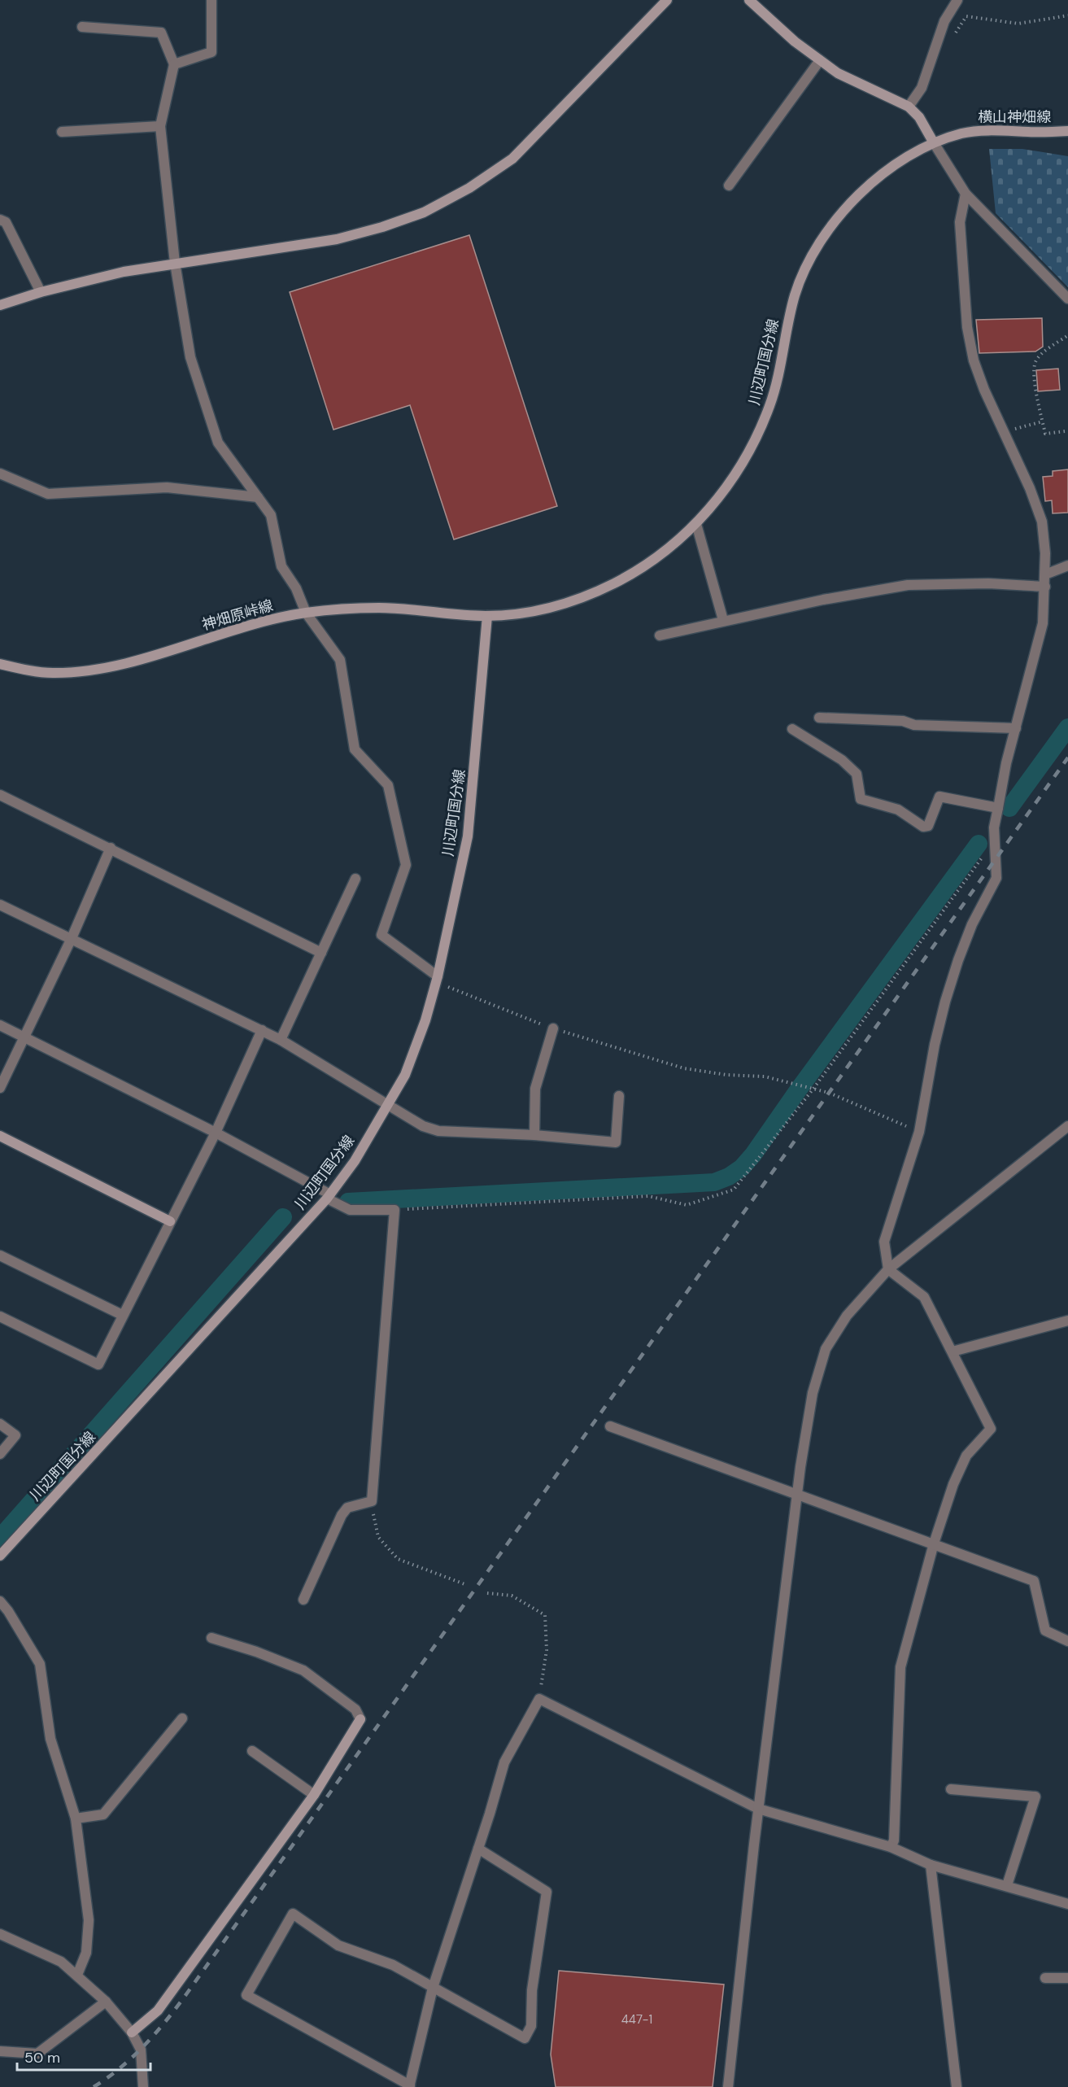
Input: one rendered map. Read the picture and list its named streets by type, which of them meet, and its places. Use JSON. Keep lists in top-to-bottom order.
{
  "streets": {
    "street": ["横山神畑線", "川辺町国分線", "神畑原峠線"]
  },
  "crossings": [
    ["横山神畑線", "川辺町国分線"],
    ["川辺町国分線", "神畑原峠線"]
  ],
  "house_numbers": ["447-1"],
  "scale_bar": "50 m"
}
